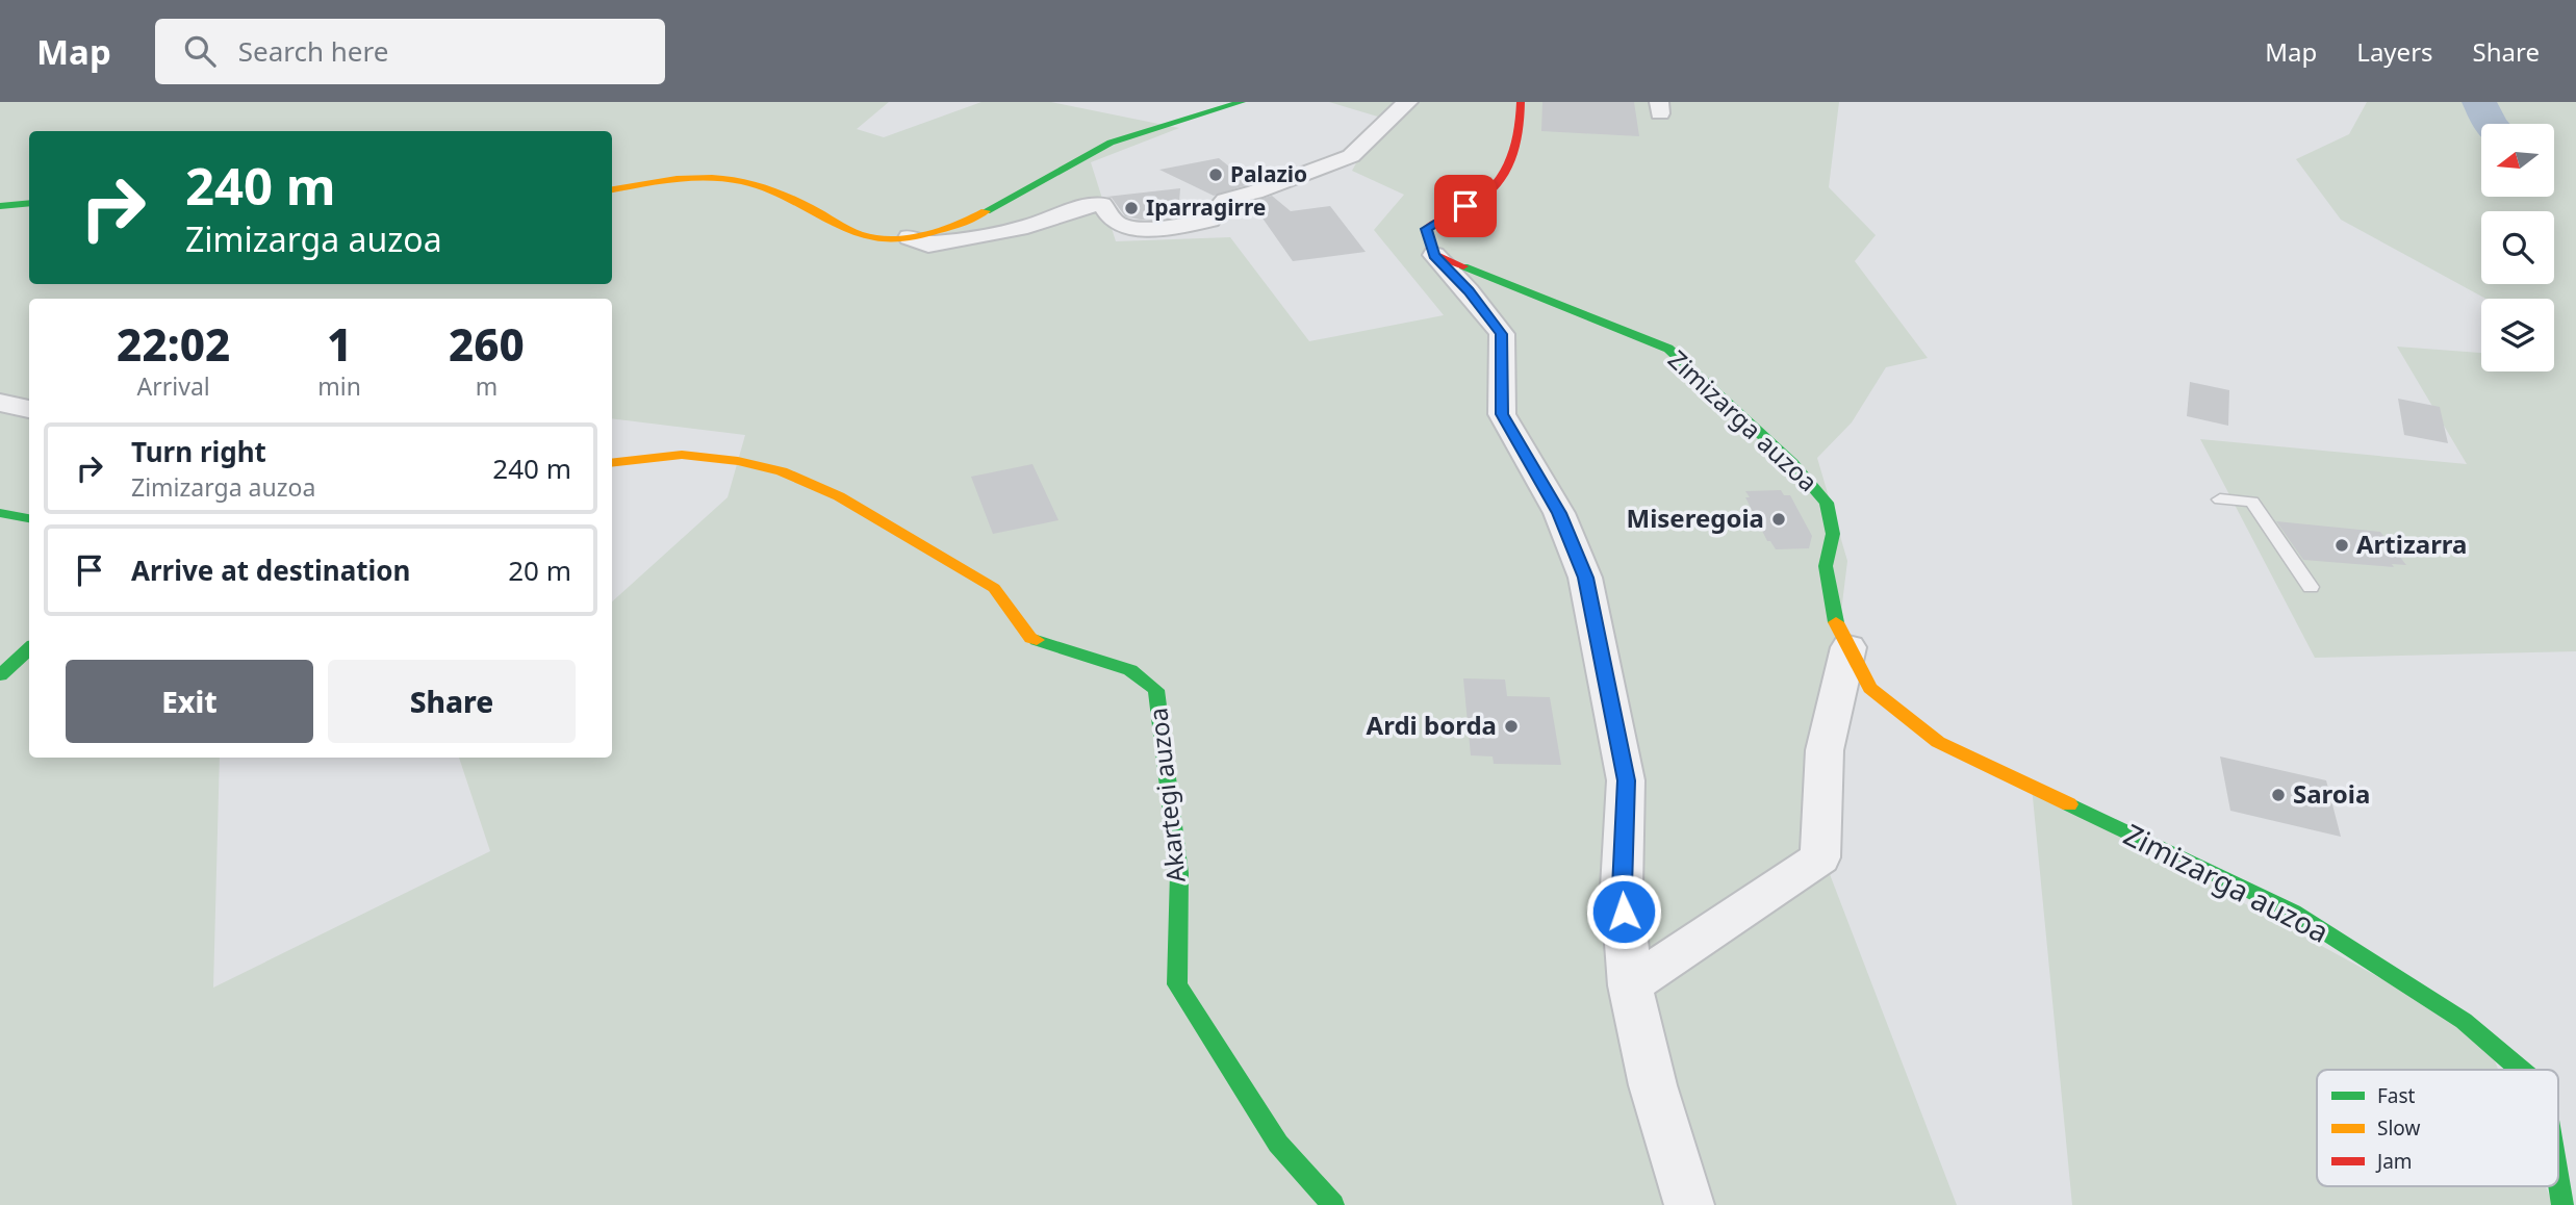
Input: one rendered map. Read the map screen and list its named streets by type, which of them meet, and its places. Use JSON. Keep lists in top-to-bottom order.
{
  "streets": {
    "street": ["Zimizarga auzoa", "Akartegi auzoa"]
  },
  "places": [
    "Palazio",
    "Iparragirre",
    "Miseregoia",
    "Artizarra",
    "Ardi borda",
    "Saroia"
  ],
  "legend": ["Fast", "Slow", "Jam"],
  "north": "left",
  "page": {
    "header": "Map",
    "search": "Search here",
    "nav": ["Map", "Layers", "Share"],
    "turn": ["240 m", "Zimizarga auzoa"],
    "eta": [
      "22:02",
      "Arrival",
      "1",
      "min",
      "260",
      "m"
    ],
    "list": [
      {
        "name": "Turn right",
        "note": "Zimizarga auzoa",
        "value": "240 m"
      },
      {
        "name": "Arrive at destination",
        "value": "20 m"
      }
    ],
    "buttons": ["Exit", "Share"]
  }
}
